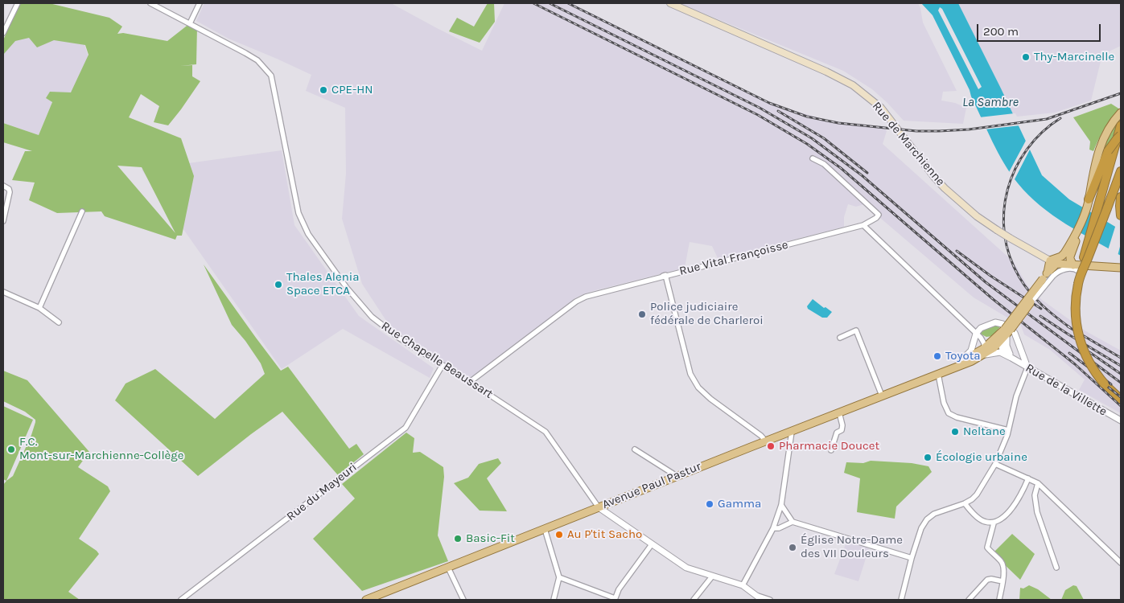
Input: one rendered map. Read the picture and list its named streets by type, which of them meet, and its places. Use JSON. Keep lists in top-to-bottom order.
{
  "streets": {
    "main road": ["Rue de Marchienne", "Avenue Paul Pastur"],
    "street": [
      "Rue Vital Françoisse",
      "Rue Chapelle Beaussart",
      "Rue de la Villette",
      "Rue du Mayeuri"
    ]
  },
  "crossings": [
    ["Rue Vital Françoisse", "Rue Chapelle Beaussart"],
    ["Rue Chapelle Beaussart", "Avenue Paul Pastur"],
    ["Rue Chapelle Beaussart", "Rue du Mayeuri"],
    ["Rue de la Villette", "Avenue Paul Pastur"]
  ],
  "water": ["La Sambre"],
  "places": [
    "Thy-Marcinelle",
    "CPE-HN",
    "Thales Alenia Space ETCA",
    "Police judiciaire fédérale de Charleroi",
    "Toyota",
    "Neltane",
    "Pharmacie Doucet",
    "F.C. Mont-sur-Marchienne-Collège",
    "Écologie urbaine",
    "Gamma",
    "Au P'tit Sacho",
    "Basic-Fit",
    "Église Notre-Dame des VII Douleurs"
  ],
  "scale_bar": "200 m"
}
